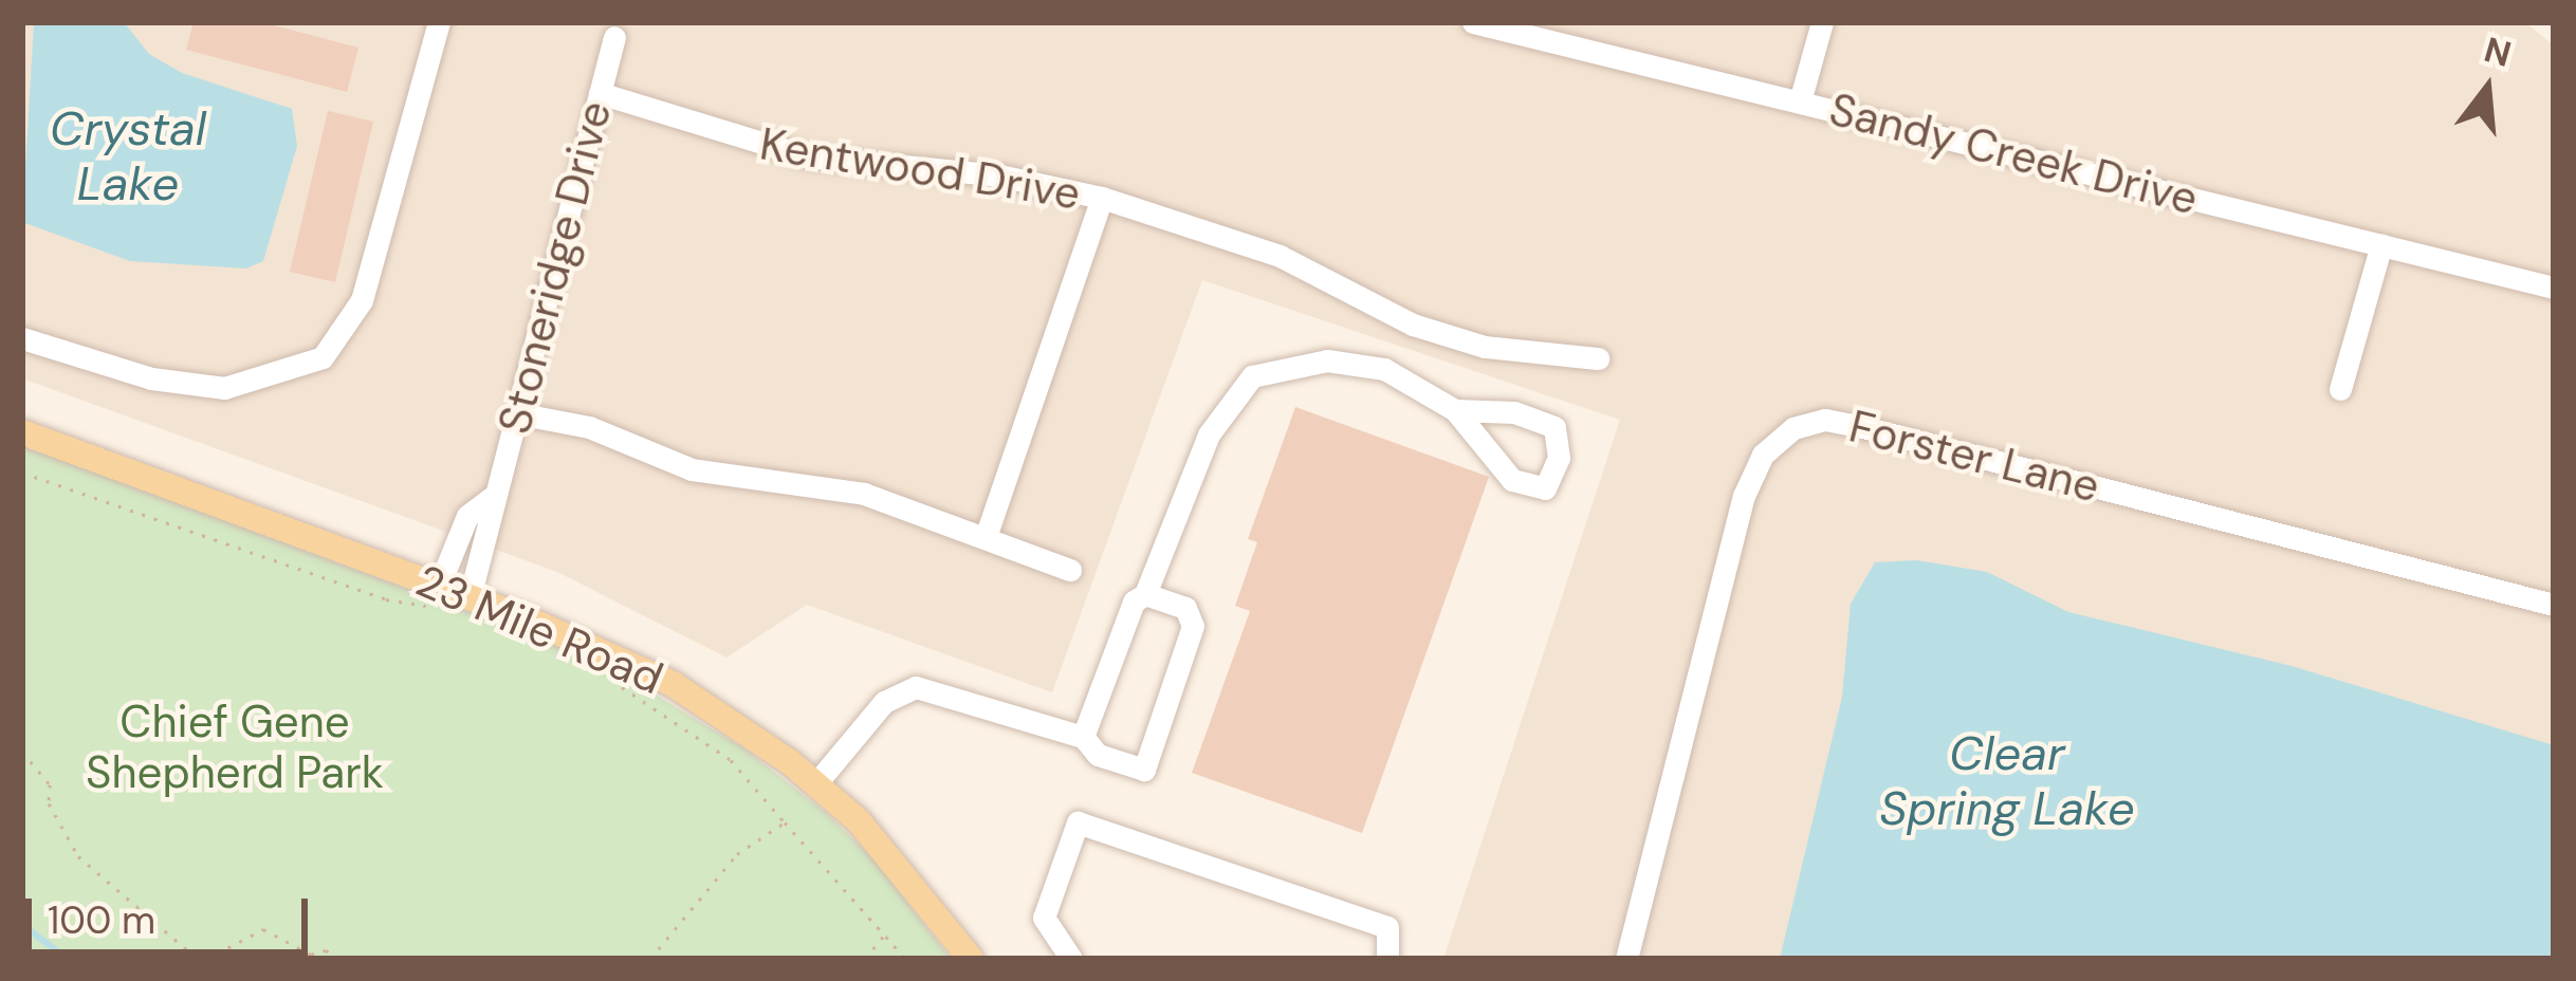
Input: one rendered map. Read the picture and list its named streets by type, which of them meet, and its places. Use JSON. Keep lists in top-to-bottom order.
{
  "streets": {
    "main road": ["23 Mile Road"],
    "street": [
      "Sandy Creek Drive",
      "Kentwood Drive",
      "Stoneridge Drive",
      "Forster Lane"
    ]
  },
  "crossings": [
    ["Kentwood Drive", "Stoneridge Drive"],
    ["Stoneridge Drive", "23 Mile Road"]
  ],
  "water": ["Crystal Lake", "Clear Spring Lake"],
  "parks": ["Chief Gene Shepherd Park"],
  "scale_bar": "100 m",
  "north": "top"
}
